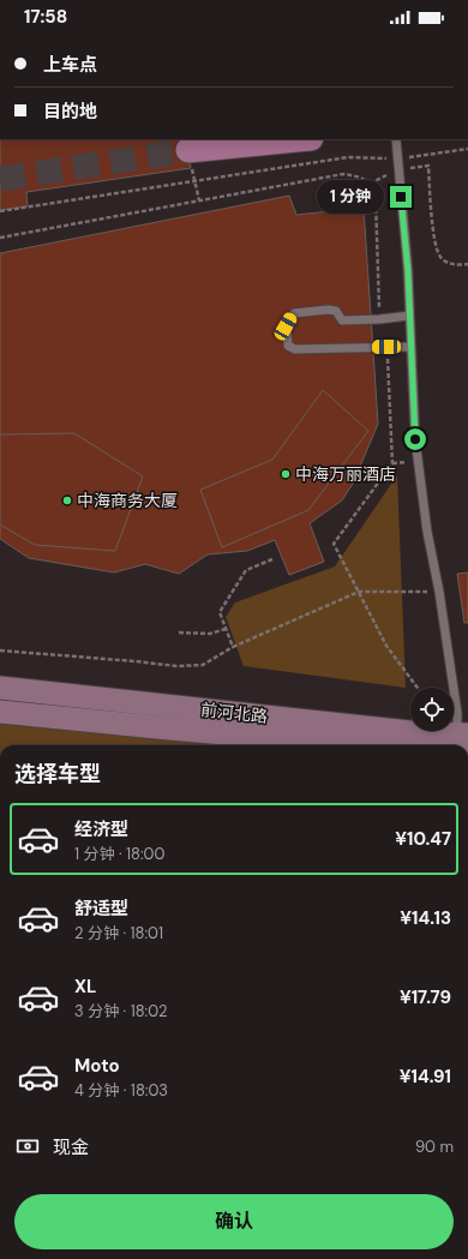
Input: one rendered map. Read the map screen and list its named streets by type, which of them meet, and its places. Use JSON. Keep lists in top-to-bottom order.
{
  "streets": {
    "main road": ["前河北路"]
  },
  "places": ["中海万丽酒店", "中海商务大厦"],
  "page": {
    "status": "17:58",
    "banner": ["上车点", "目的地"],
    "bubble": "1 分钟",
    "heading": "选择车型",
    "list": [
      {
        "name": "经济型",
        "note": "1 分钟 · 18:00",
        "value": "¥10.47"
      },
      {
        "name": "舒适型",
        "note": "2 分钟 · 18:01",
        "value": "¥14.13"
      },
      {
        "name": "XL",
        "note": "3 分钟 · 18:02",
        "value": "¥17.79"
      },
      {
        "name": "Moto",
        "note": "4 分钟 · 18:03",
        "value": "¥14.91"
      }
    ],
    "pay": ["现金", "90 m"],
    "buttons": "确认"
  }
}
